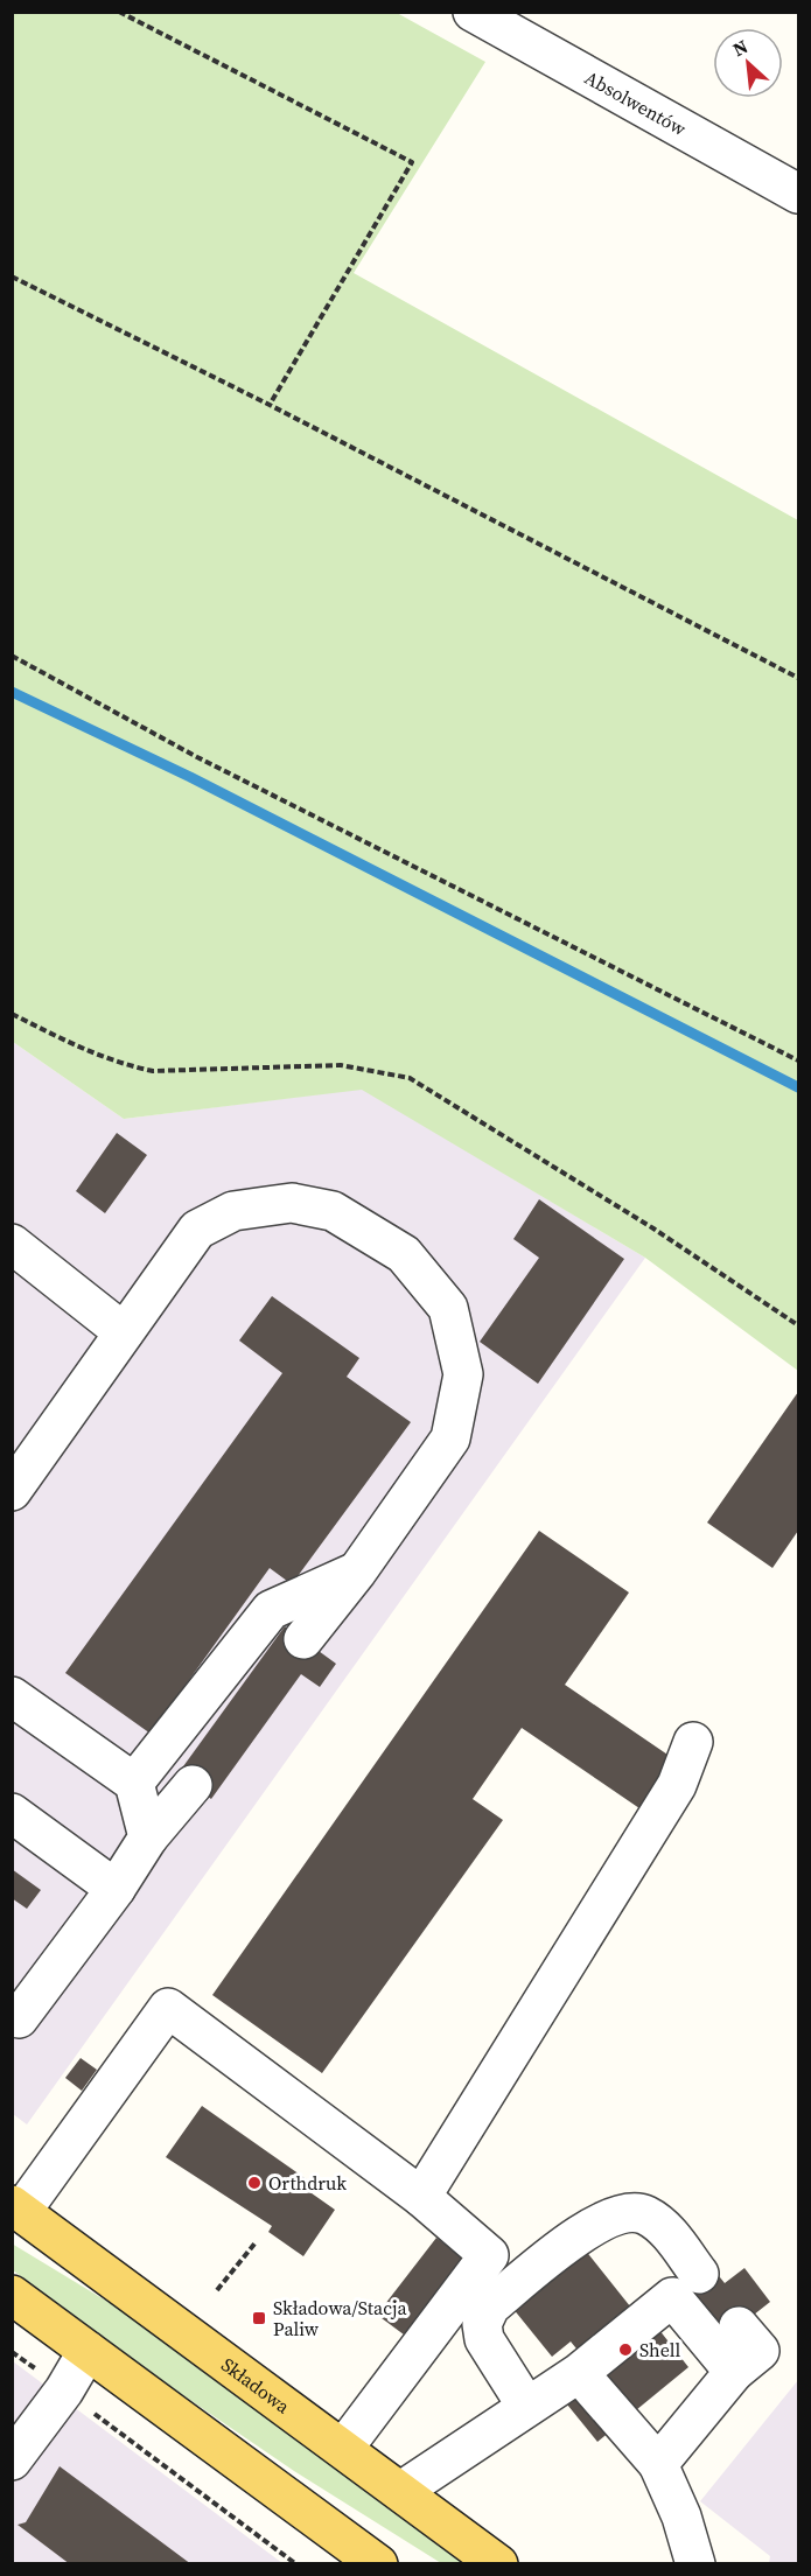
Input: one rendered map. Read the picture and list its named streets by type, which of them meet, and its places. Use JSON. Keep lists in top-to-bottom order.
{
  "streets": {
    "main road": ["Składowa"],
    "street": ["Absolwentów"]
  },
  "places": {
    "other": ["Orthdruk", "Shell"],
    "transit": ["Składowa/Stacja Paliw"]
  },
  "north": "top left"
}
